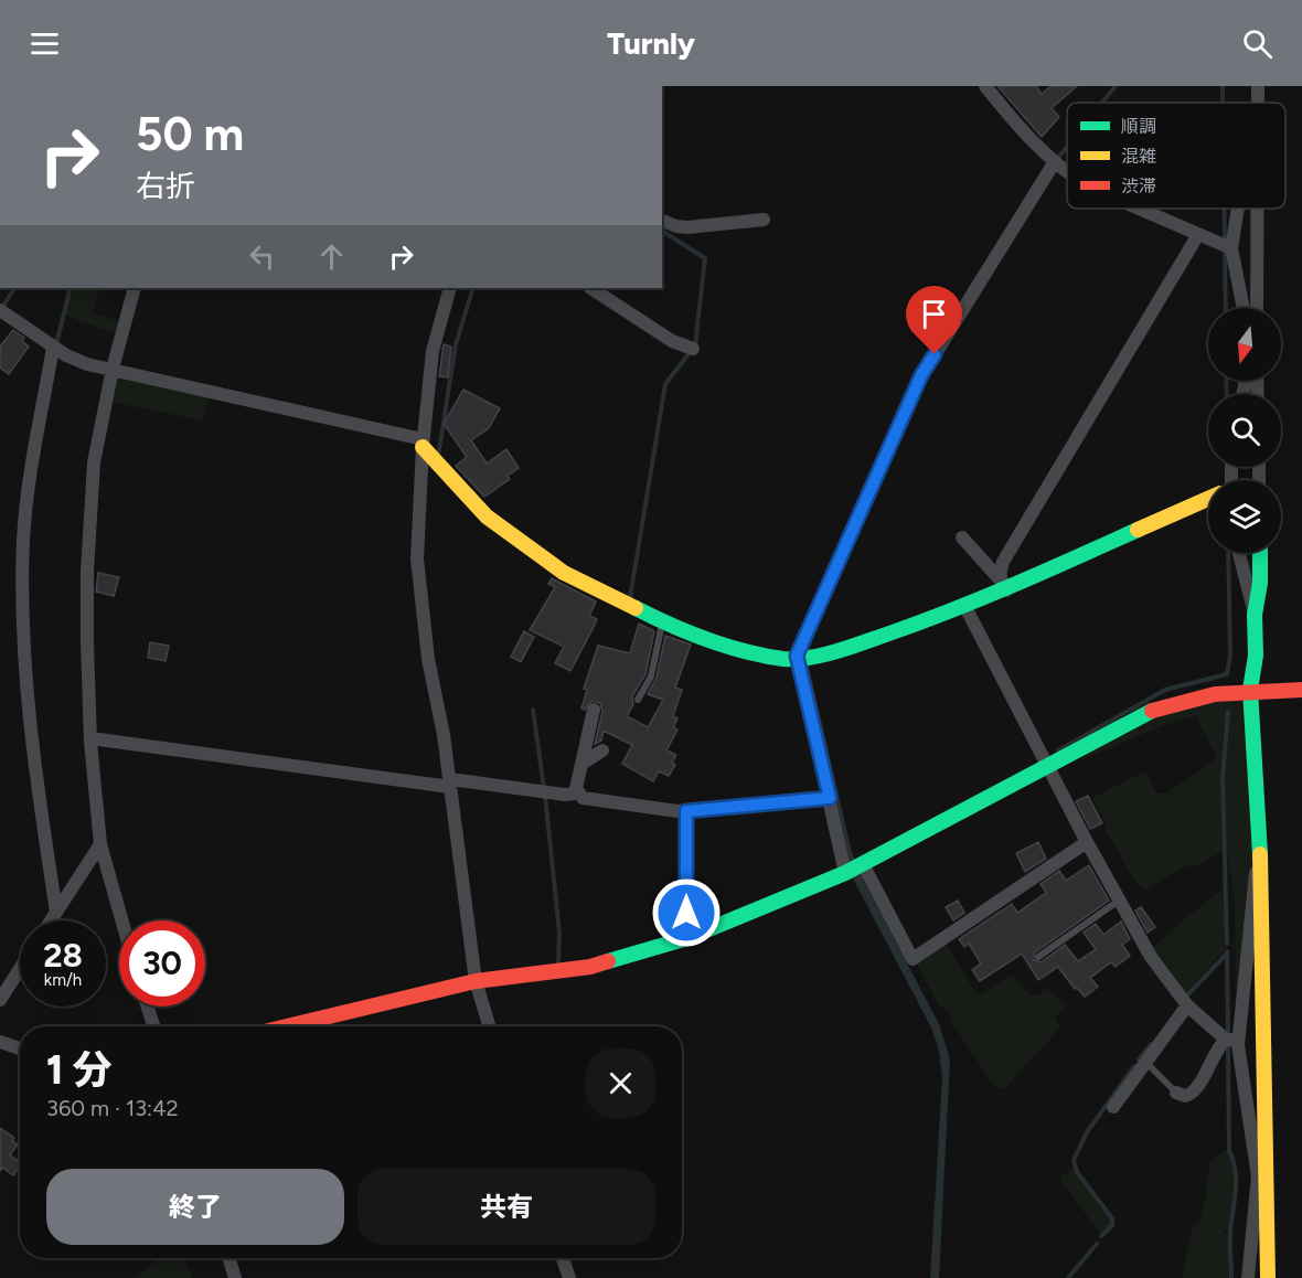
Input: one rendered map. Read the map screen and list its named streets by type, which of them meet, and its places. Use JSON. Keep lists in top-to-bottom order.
{
  "legend": ["順調", "混雑", "渋滞"],
  "north": "bottom",
  "page": {
    "header": "Turnly",
    "turn": ["50 m", "右折"],
    "speed": "28 km/h",
    "limit": "30",
    "heading": ["1 分", "360 m · 13:42"],
    "buttons": ["終了", "共有"]
  }
}
